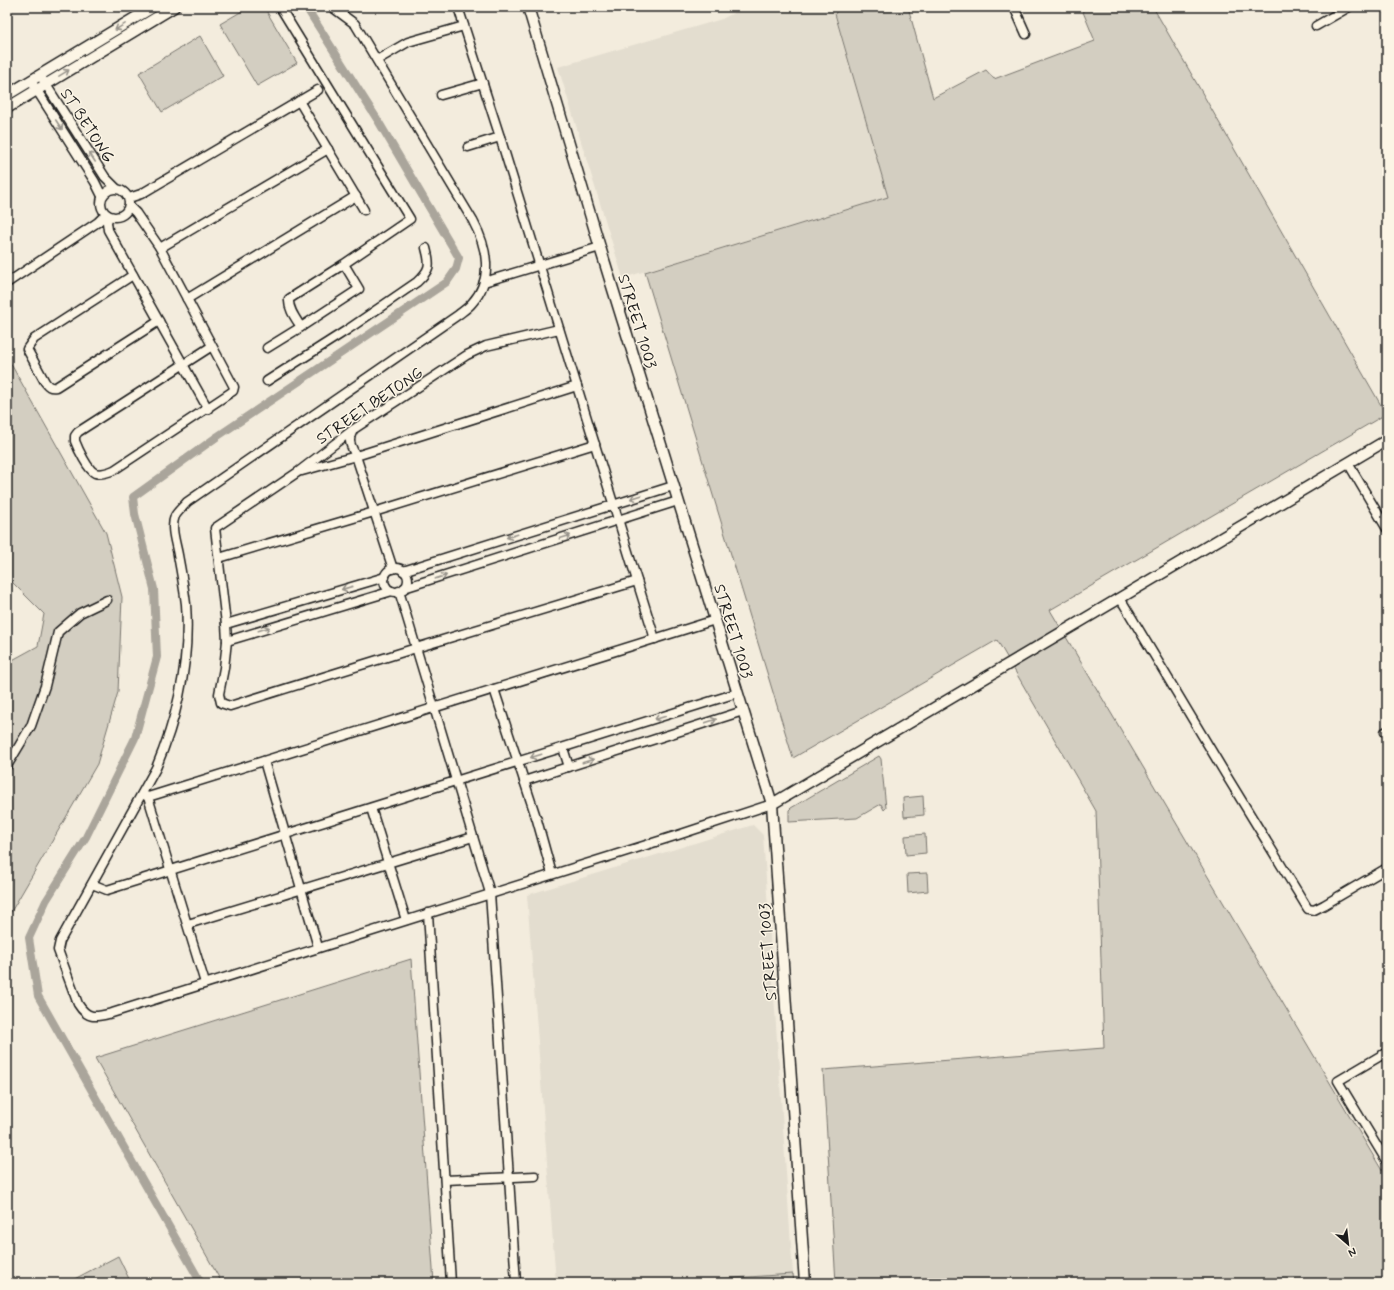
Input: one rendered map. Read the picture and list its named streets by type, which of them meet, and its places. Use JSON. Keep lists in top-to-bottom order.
{
  "streets": {
    "main road": ["STREET 1003"],
    "street": ["ST BETONG", "STREET BETONG"]
  },
  "north": "bottom right"
}
